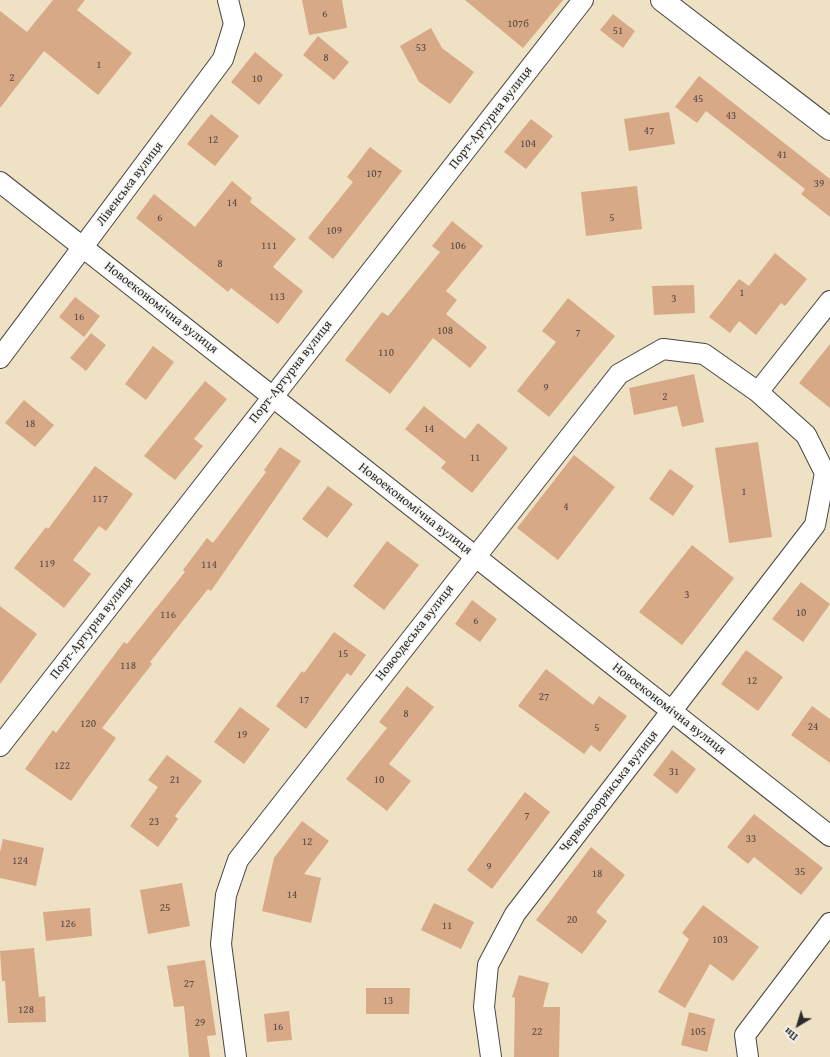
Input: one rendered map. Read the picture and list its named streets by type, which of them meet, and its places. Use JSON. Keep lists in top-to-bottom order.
{
  "streets": {
    "street": [
      "Порт-Артурна вулиця",
      "Лівенська вулиця",
      "Новоекономічна вулиця",
      "Новоодеська вулиця",
      "Червонозорянська вулиця"
    ]
  },
  "crossings": [
    ["Порт-Артурна вулиця", "Новоекономічна вулиця"],
    ["Лівенська вулиця", "Новоекономічна вулиця"],
    ["Новоекономічна вулиця", "Новоодеська вулиця"],
    ["Новоекономічна вулиця", "Червонозорянська вулиця"],
    ["Новоодеська вулиця", "Червонозорянська вулиця"]
  ],
  "house_numbers": [
    "6",
    "107б",
    "51",
    "53",
    "8",
    "1",
    "2",
    "10",
    "45",
    "43",
    "47",
    "12",
    "104",
    "41",
    "107",
    "39",
    "14",
    "6",
    "5",
    "109",
    "111",
    "106",
    "8",
    "1",
    "113",
    "3",
    "16",
    "108",
    "7",
    "110",
    "9",
    "2",
    "18",
    "14",
    "11",
    "1",
    "117",
    "4",
    "119",
    "114",
    "3",
    "10",
    "116",
    "6",
    "15",
    "118",
    "12",
    "27",
    "17",
    "8",
    "120",
    "24",
    "5",
    "19",
    "122",
    "31",
    "21",
    "10",
    "7",
    "23",
    "33",
    "12",
    "124",
    "9",
    "35",
    "18",
    "14",
    "25",
    "20",
    "126",
    "11",
    "103",
    "27",
    "13",
    "128",
    "29",
    "16",
    "22",
    "105"
  ],
  "north": "bottom left"
}
